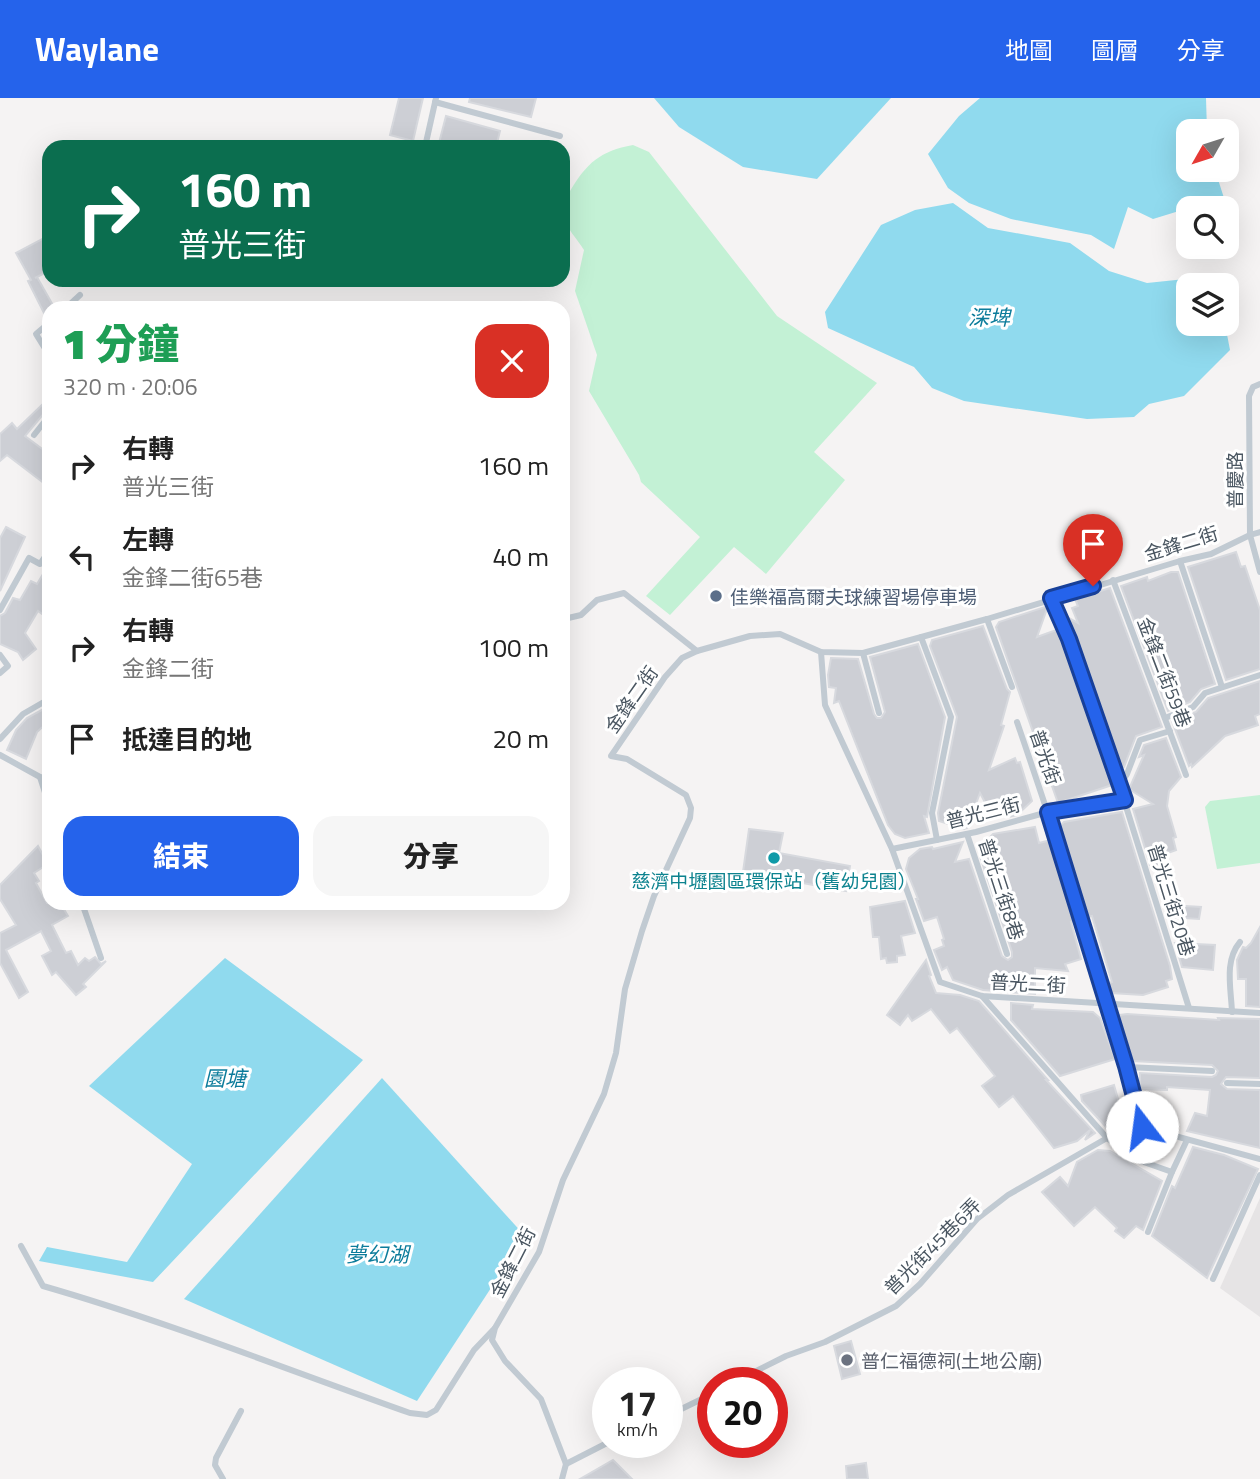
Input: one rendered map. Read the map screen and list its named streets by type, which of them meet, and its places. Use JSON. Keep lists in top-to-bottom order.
{
  "streets": {
    "lane": [
      "普慶路",
      "金鋒二街",
      "金鋒二街59巷",
      "普光街",
      "普光三街",
      "普光三街8巷",
      "普光三街20巷",
      "普光二街",
      "普光街45巷6弄"
    ]
  },
  "crossings": [
    ["普慶路", "金鋒二街"],
    ["金鋒二街", "金鋒二街59巷"],
    ["金鋒二街", "普光三街20巷"],
    ["金鋒二街", "普光二街"],
    ["普光街", "普光三街"],
    ["普光街", "普光二街"],
    ["普光三街", "普光三街8巷"],
    ["普光三街", "普光三街20巷"],
    ["普光三街", "普光二街"],
    ["普光三街20巷", "普光二街"]
  ],
  "water": ["深埤", "園塘", "夢幻湖"],
  "places": ["佳樂福高爾夫球練習場停車場", "慈濟中壢園區環保站（舊幼兒園）", "普仁福德祠(土地公廟)"],
  "north": "bottom left",
  "page": {
    "header": "Waylane",
    "nav": ["地圖", "圖層", "分享"],
    "turn": ["160 m", "普光三街"],
    "heading": ["1 分鐘", "320 m · 20:06"],
    "list": [
      {
        "name": "右轉",
        "note": "普光三街",
        "value": "160 m"
      },
      {
        "name": "左轉",
        "note": "金鋒二街65巷",
        "value": "40 m"
      },
      {
        "name": "右轉",
        "note": "金鋒二街",
        "value": "100 m"
      },
      {
        "name": "抵達目的地",
        "value": "20 m"
      }
    ],
    "buttons": ["結束", "分享"],
    "speed": "17 km/h",
    "limit": "20"
  }
}
